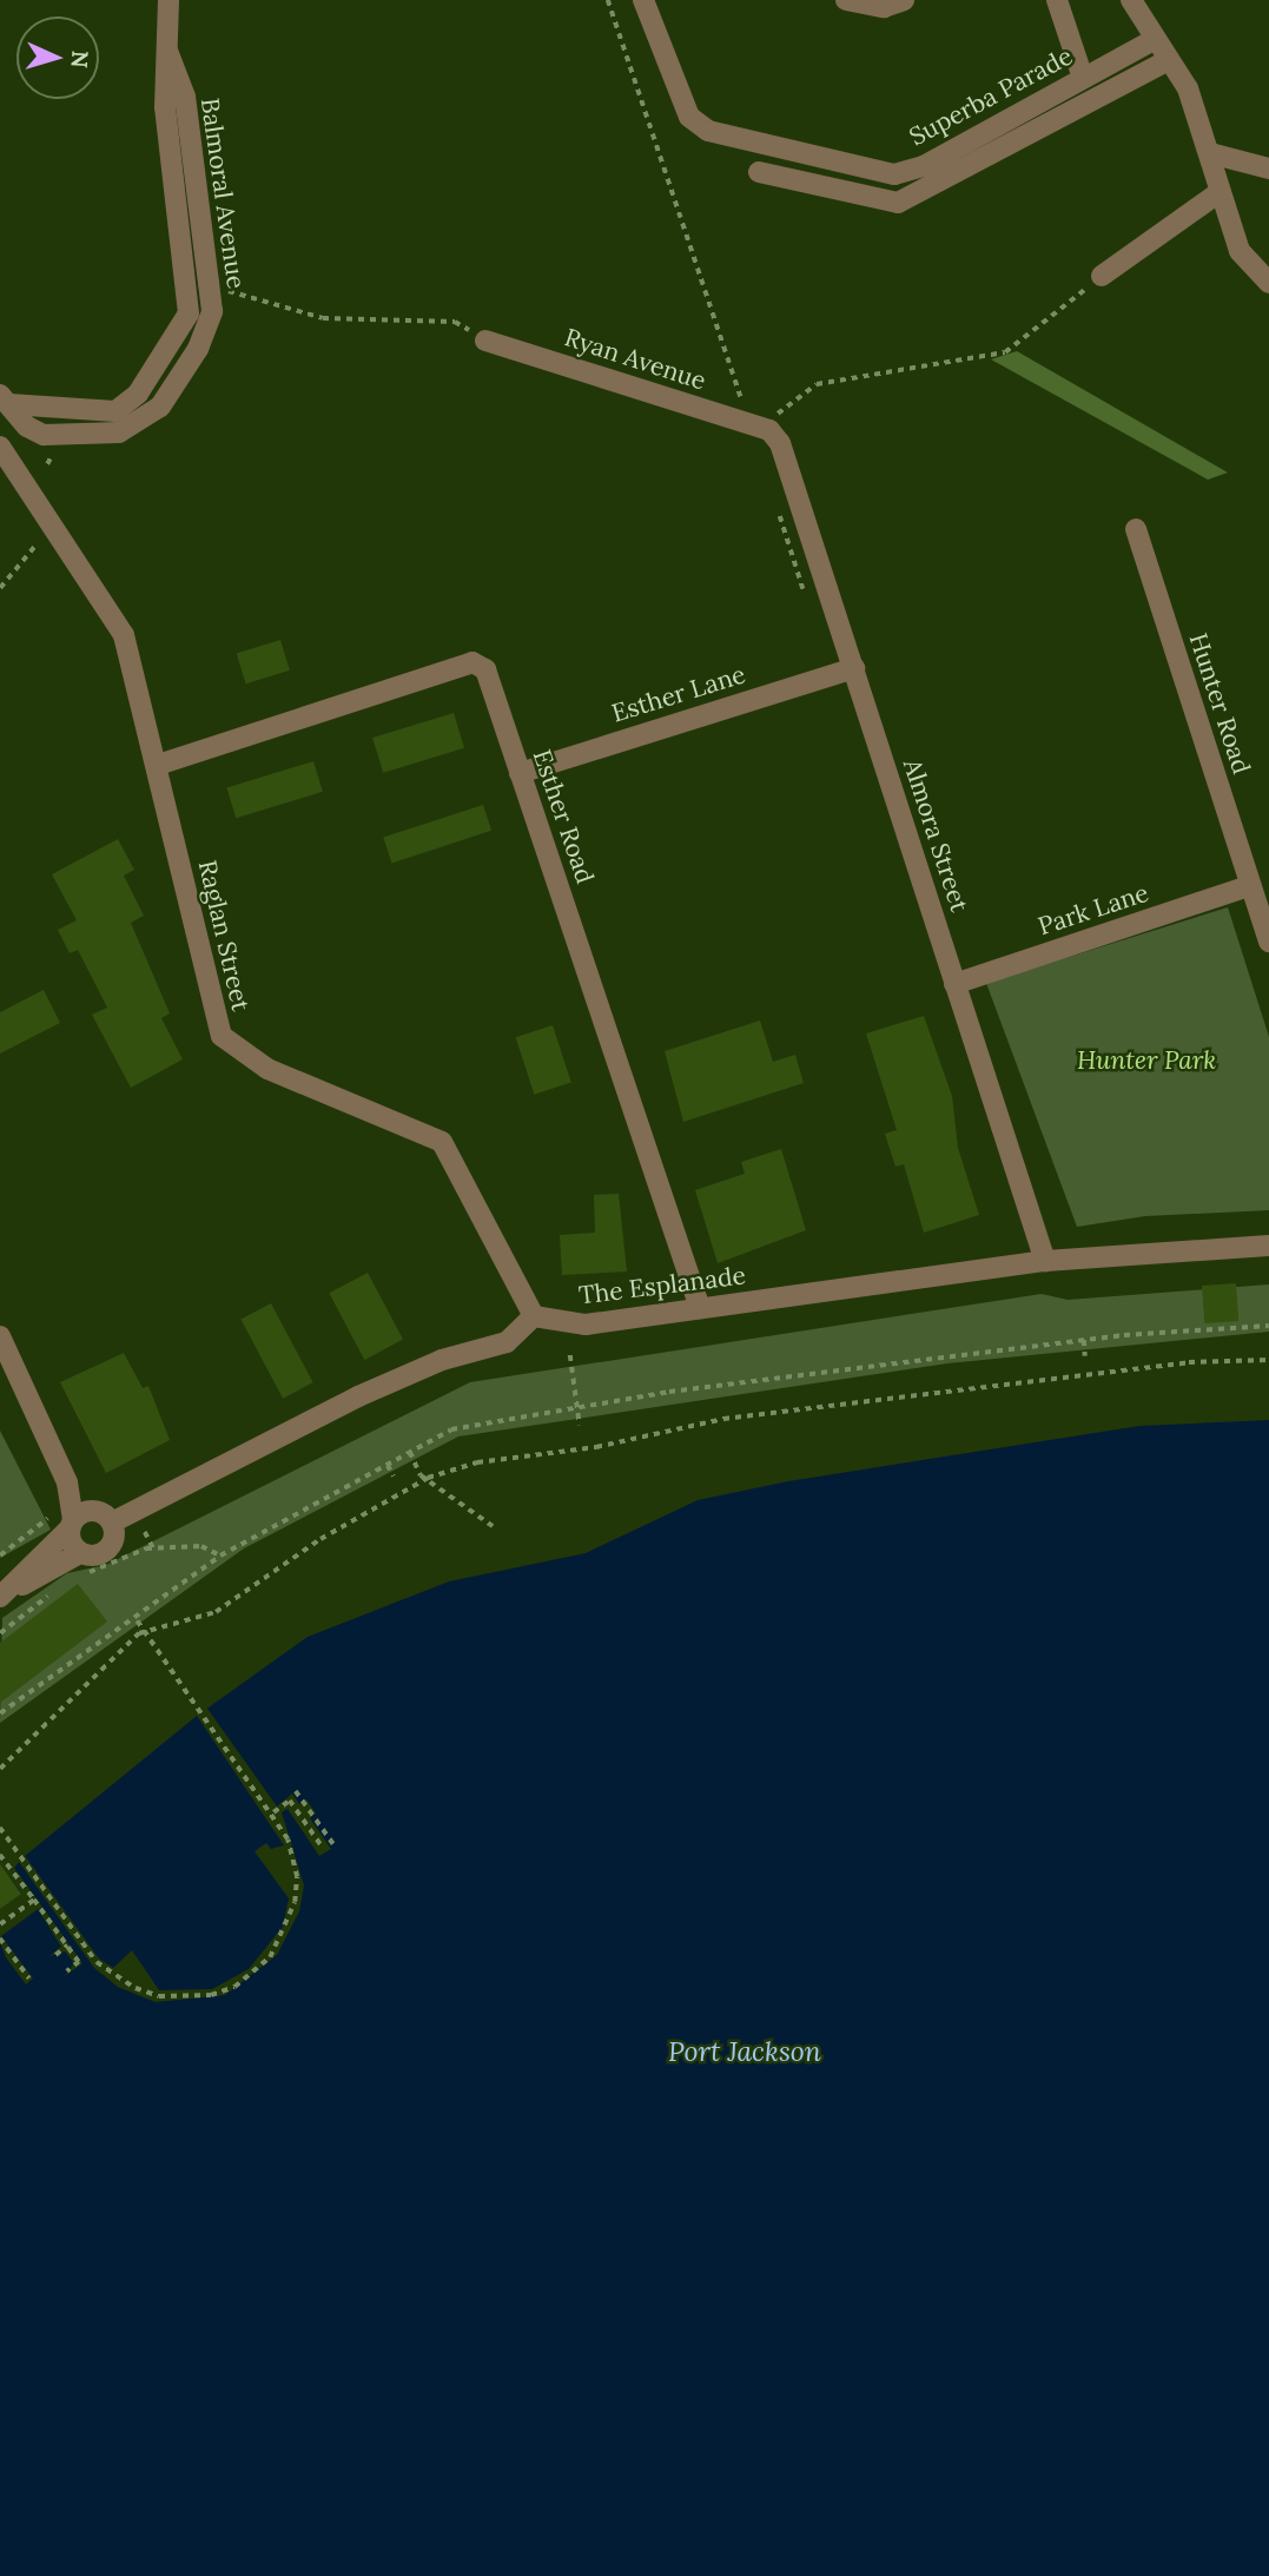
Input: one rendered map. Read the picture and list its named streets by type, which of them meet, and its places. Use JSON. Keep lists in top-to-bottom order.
{
  "streets": {
    "street": [
      "Superba Parade",
      "Balmoral Avenue",
      "Ryan Avenue",
      "Esther Lane",
      "Hunter Road",
      "Esther Road",
      "Almora Street",
      "Park Lane",
      "Raglan Street",
      "The Esplanade"
    ]
  },
  "crossings": [
    ["Ryan Avenue", "Almora Street"],
    ["Esther Lane", "Esther Road"],
    ["Esther Lane", "Almora Street"],
    ["Hunter Road", "Park Lane"],
    ["Esther Road", "Raglan Street"],
    ["Esther Road", "The Esplanade"],
    ["Almora Street", "Park Lane"],
    ["Almora Street", "The Esplanade"],
    ["Raglan Street", "The Esplanade"]
  ],
  "water": ["Port Jackson"],
  "parks": ["Hunter Park"],
  "north": "right"
}
